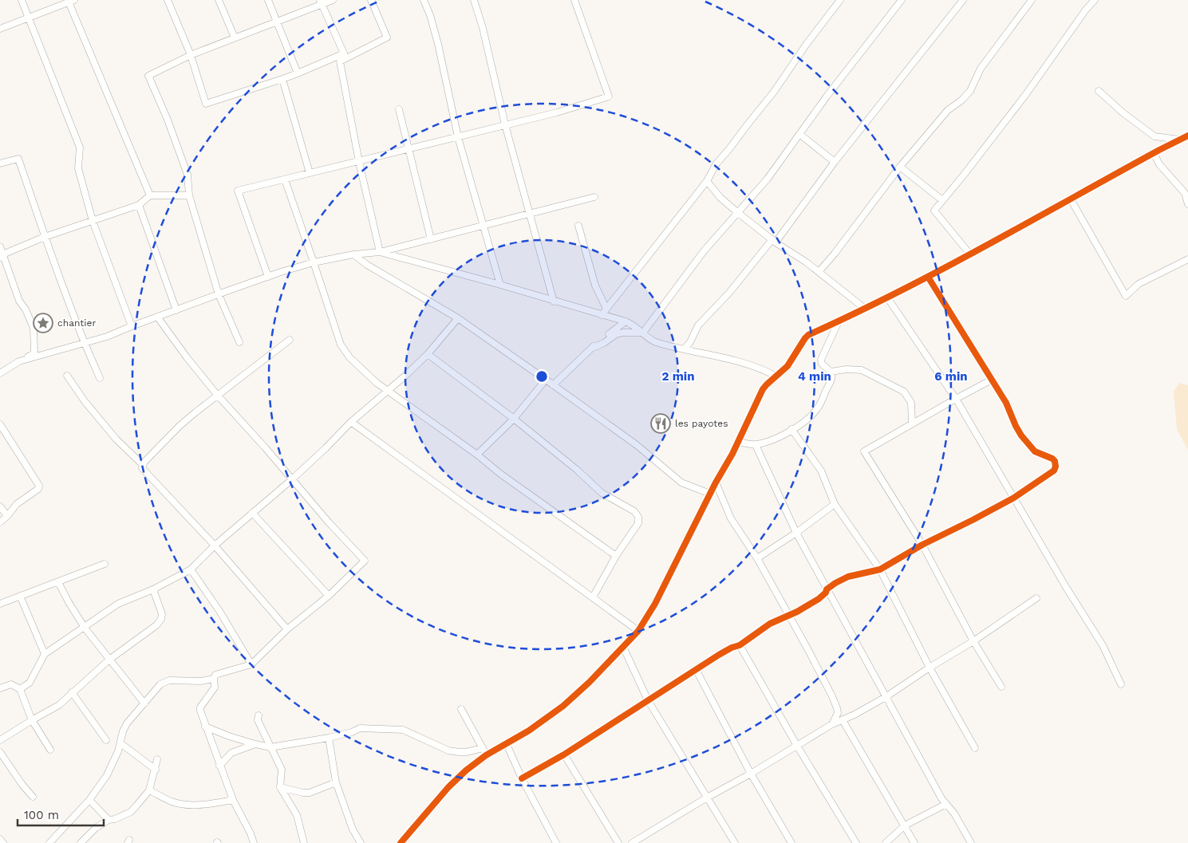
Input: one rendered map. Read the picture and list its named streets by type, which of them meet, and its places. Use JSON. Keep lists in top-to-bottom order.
{
  "places": {
    "place": ["chantier"],
    "restaurant": ["les payotes"]
  },
  "scale_bar": "100 m",
  "rings": ["2 min", "4 min", "6 min"]
}
